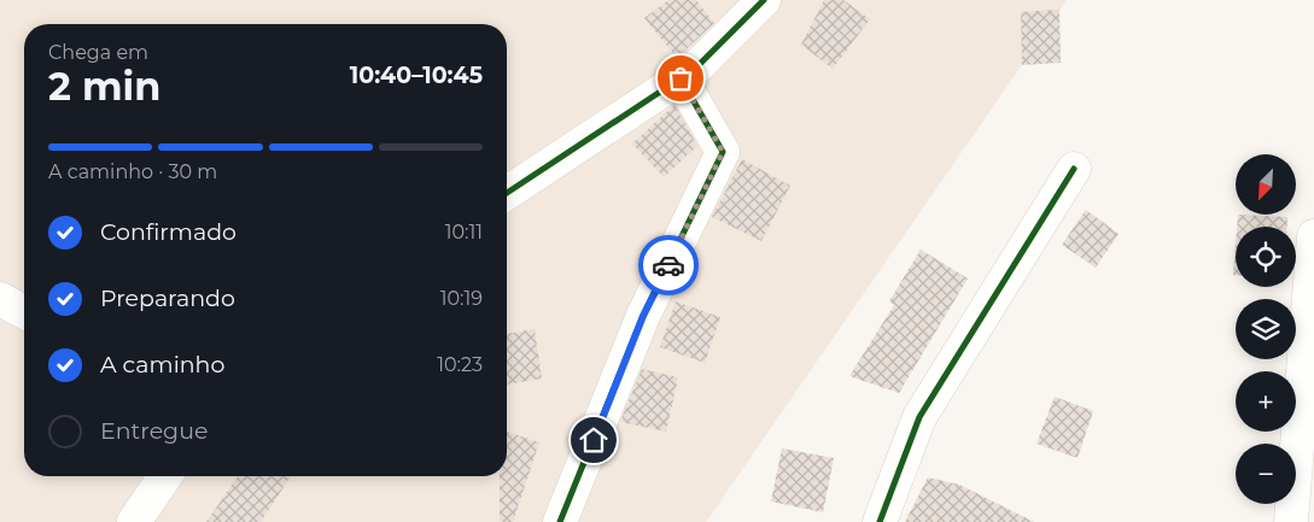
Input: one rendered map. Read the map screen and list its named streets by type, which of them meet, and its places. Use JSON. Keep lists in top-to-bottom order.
{
  "north": "bottom left",
  "page": {
    "heading": ["2 min", "Chega em", "10:40–10:45"],
    "bar": "A caminho · 30 m",
    "map_buttons": ["+", "−"],
    "list": [
      ["Confirmado", "10:11"],
      ["Preparando", "10:19"],
      ["A caminho", "10:23"],
      "Entregue"
    ]
  }
}
